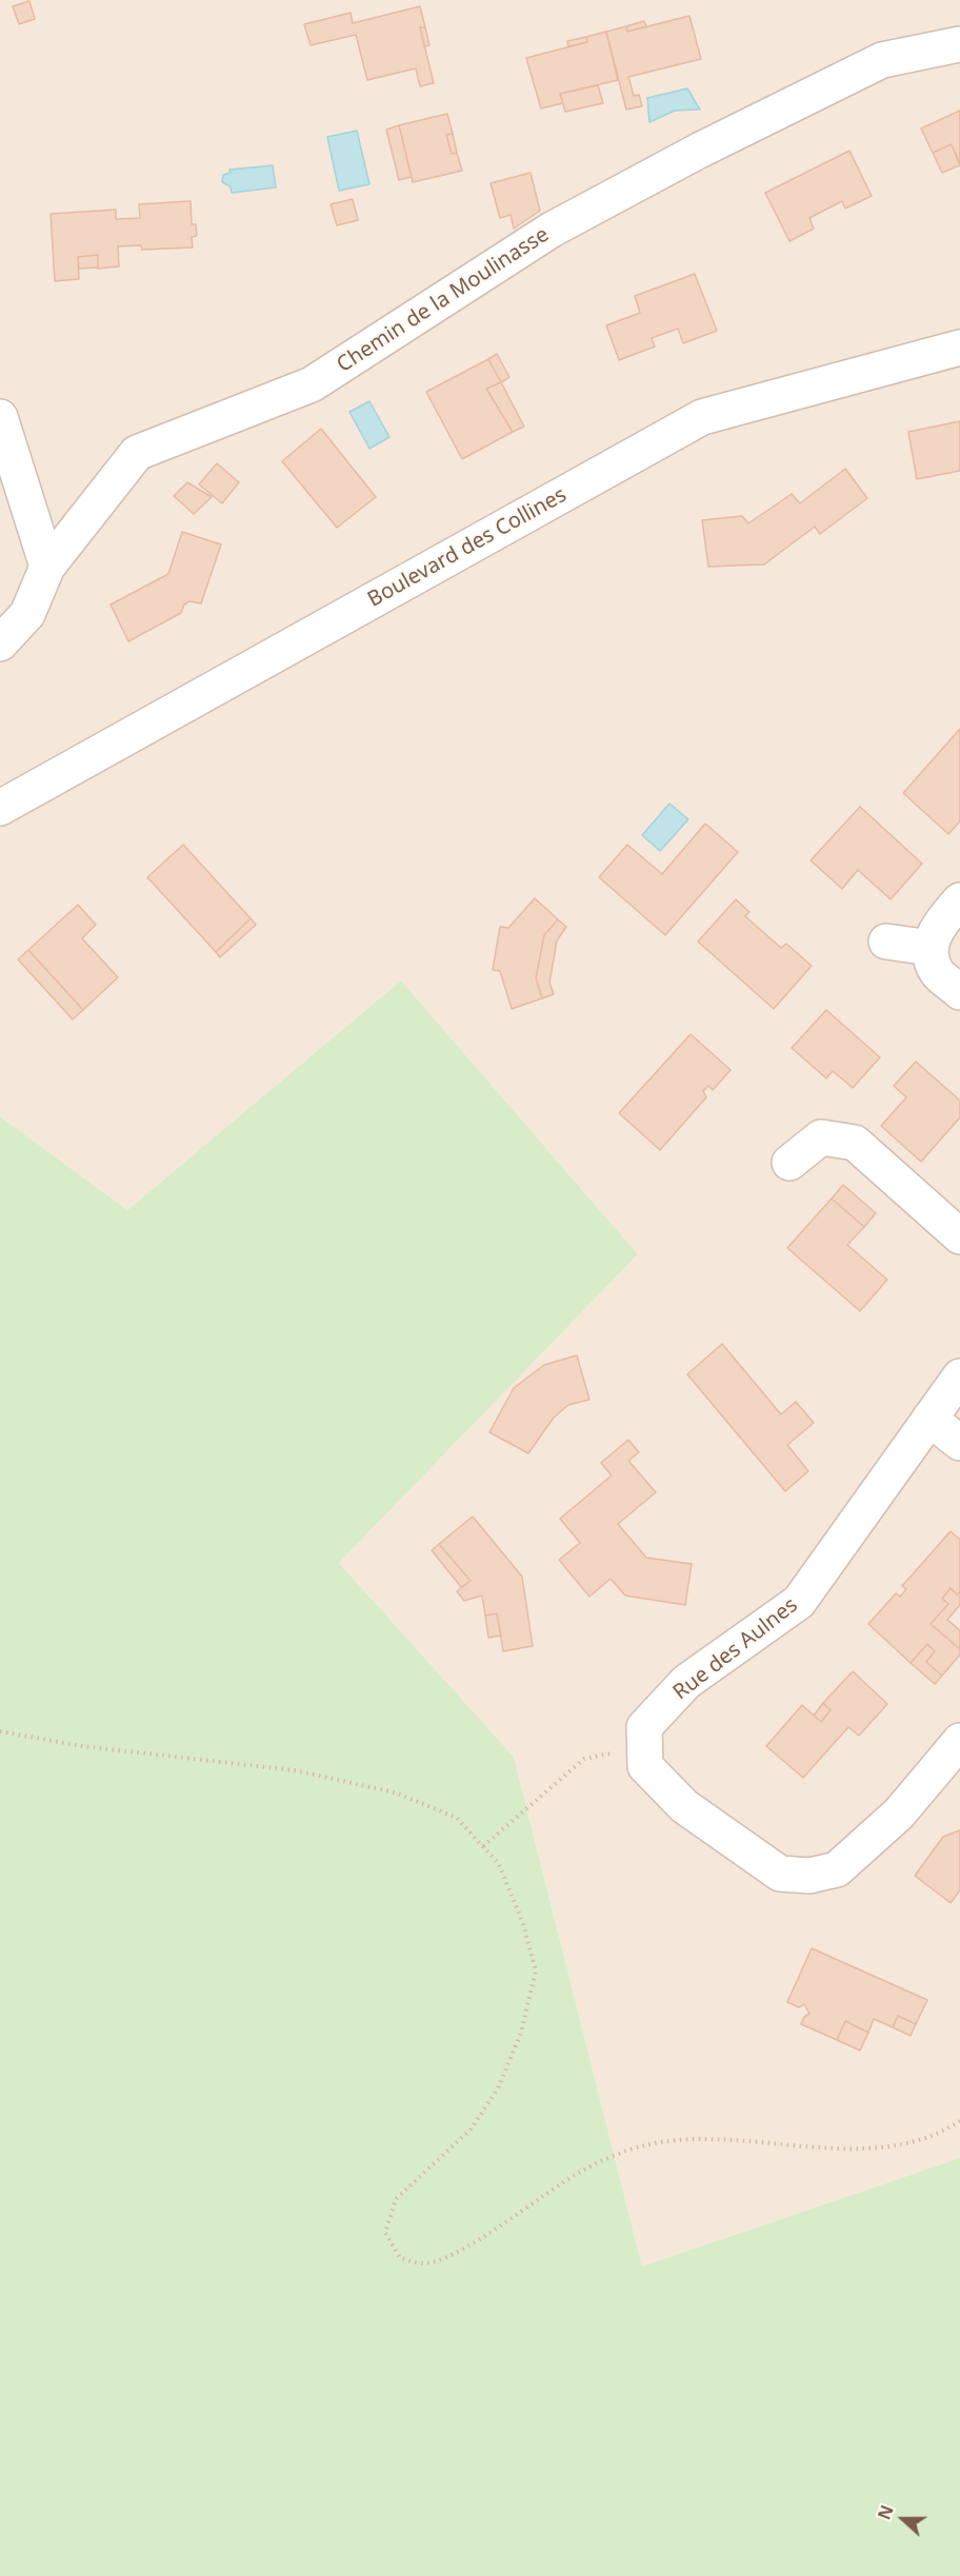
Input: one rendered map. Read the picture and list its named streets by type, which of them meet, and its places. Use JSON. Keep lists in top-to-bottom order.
{
  "streets": {
    "street": ["Chemin de la Moulinasse", "Boulevard des Collines", "Rue des Aulnes"]
  },
  "north": "left"
}
